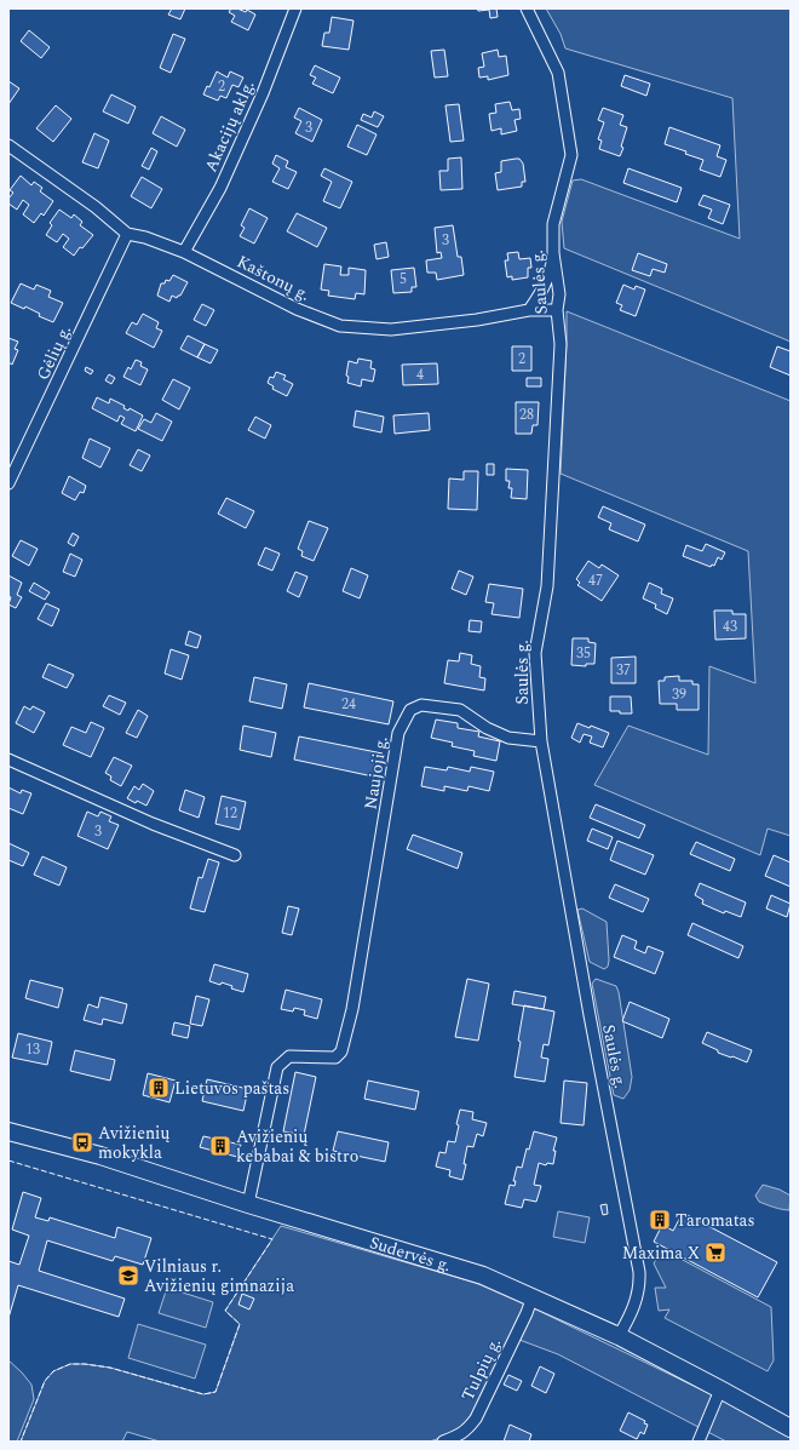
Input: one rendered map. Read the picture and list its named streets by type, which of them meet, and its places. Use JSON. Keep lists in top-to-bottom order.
{
  "streets": {
    "main road": ["Sudervės g."],
    "street": [
      "Akacijų aklg.",
      "Kaštonų g.",
      "Saulės g.",
      "Gėlių g.",
      "Naujoji g.",
      "Tulpių g."
    ]
  },
  "crossings": [
    ["Akacijų aklg.", "Kaštonų g."],
    ["Kaštonų g.", "Saulės g."],
    ["Kaštonų g.", "Gėlių g."],
    ["Saulės g.", "Naujoji g."],
    ["Saulės g.", "Sudervės g."],
    ["Naujoji g.", "Sudervės g."],
    ["Sudervės g.", "Tulpių g."]
  ],
  "places": {
    "building": ["Lietuvos paštas", "Avižienių kebabai & bistro", "Taromatas"],
    "bus stop": ["Avižienių mokykla"],
    "supermarket": ["Maxima X"],
    "school or university": ["Vilniaus r. Avižienių gimnazija"]
  },
  "house_numbers": [
    "2",
    "3",
    "3",
    "5",
    "2",
    "4",
    "28",
    "47",
    "43",
    "35",
    "37",
    "39",
    "24",
    "12",
    "3",
    "13"
  ]
}
